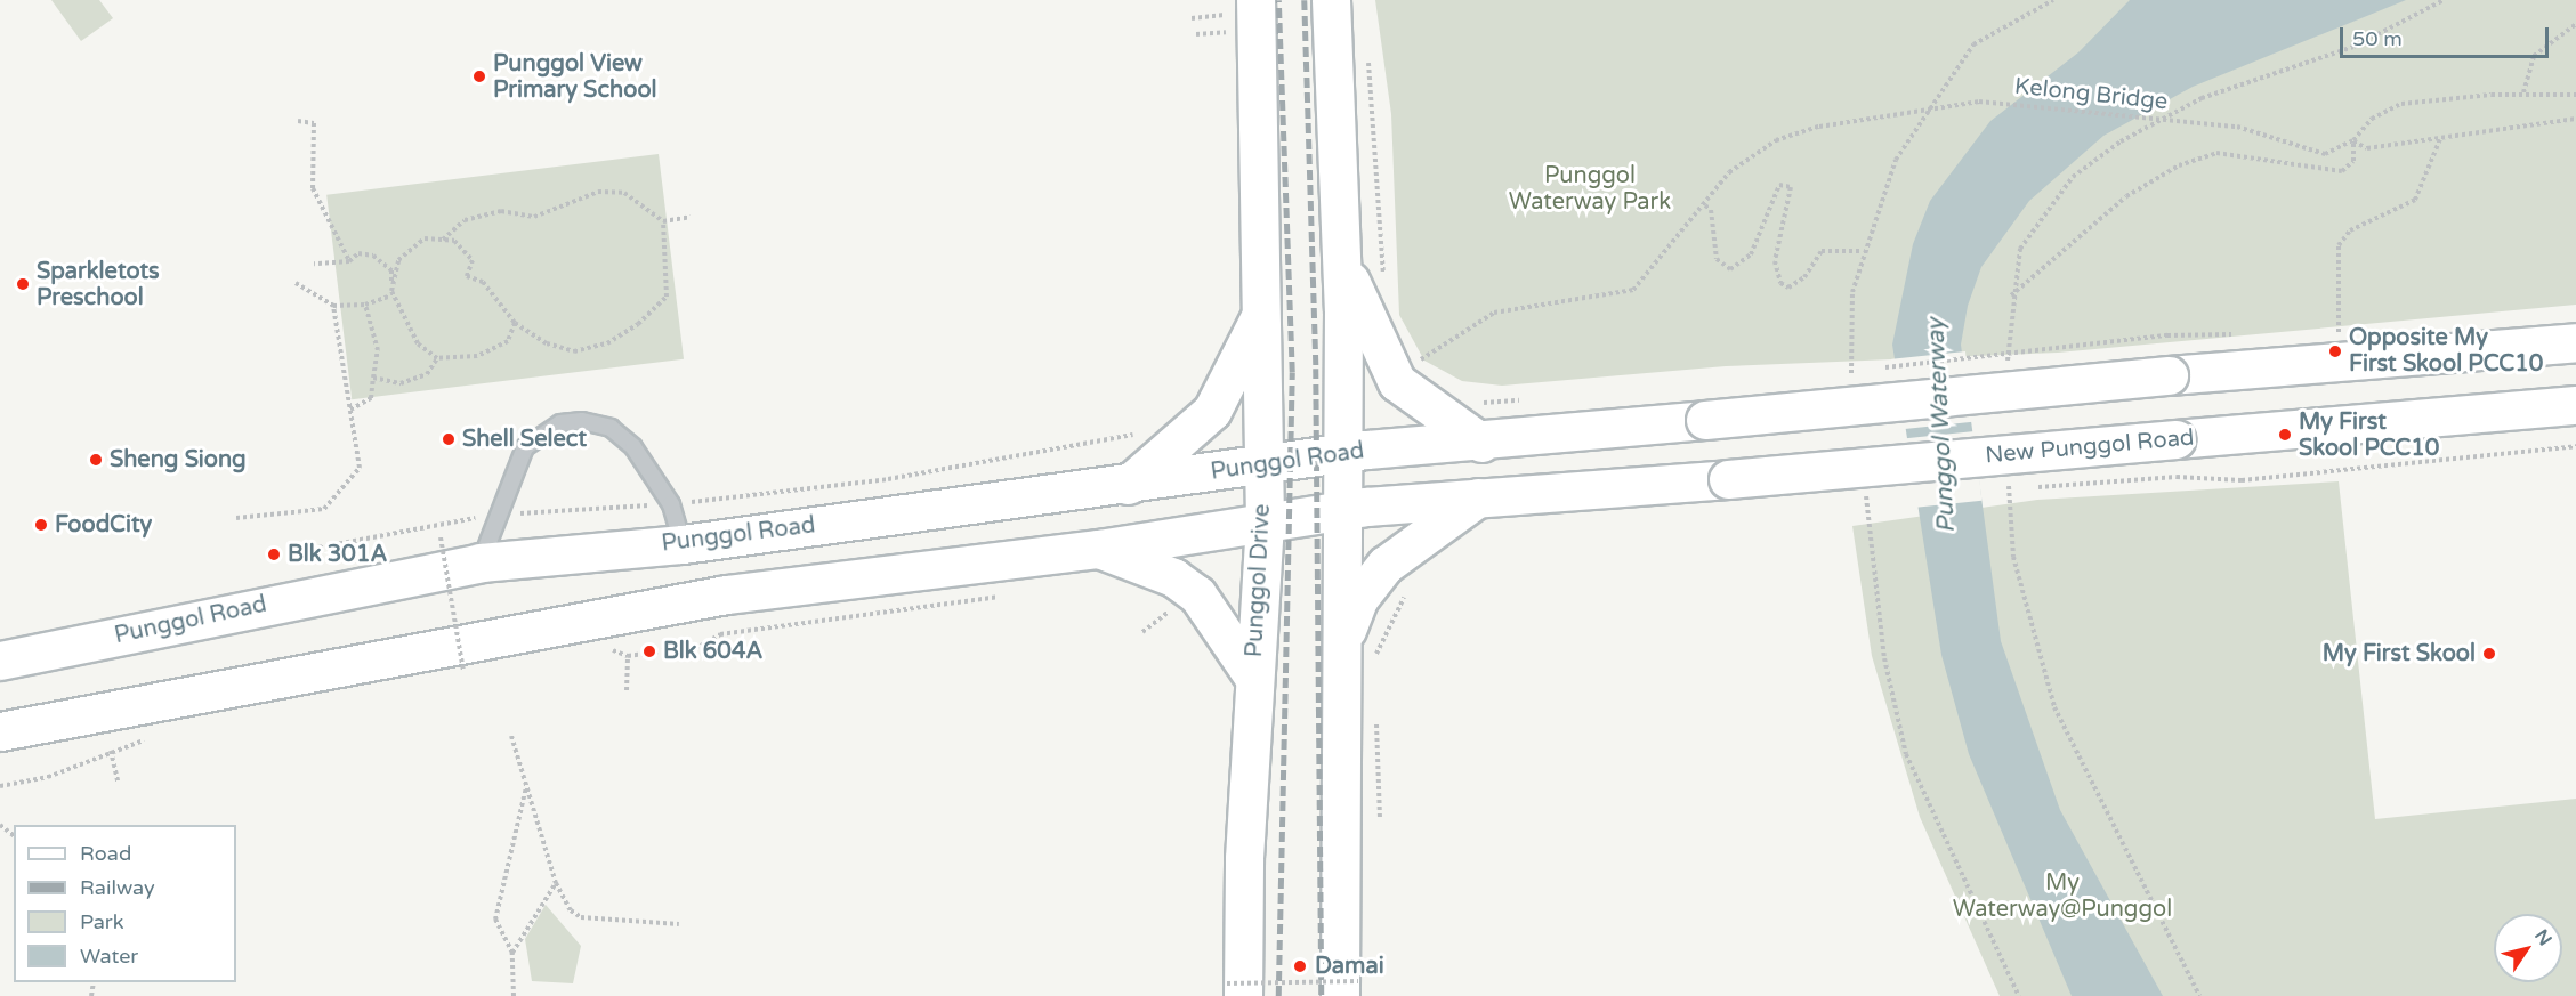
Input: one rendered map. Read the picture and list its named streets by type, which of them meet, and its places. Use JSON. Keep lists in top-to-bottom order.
{
  "streets": {
    "main road": ["New Punggol Road", "Punggol Road", "Punggol Drive"],
    "path": ["Kelong Bridge"]
  },
  "crossings": [
    ["Punggol Road", "Punggol Drive"]
  ],
  "water": ["Punggol Waterway"],
  "parks": ["Punggol Waterway Park", "My Waterway@Punggol"],
  "places": [
    "Punggol View Primary School",
    "Sparkletots Preschool",
    "Opposite My First Skool PCC10",
    "My First Skool PCC10",
    "Shell Select",
    "Sheng Siong",
    "FoodCity",
    "Blk 301A",
    "Blk 604A",
    "My First Skool",
    "Damai"
  ],
  "legend": [
    "Road",
    "Railway",
    "Park",
    "Water"
  ],
  "scale_bar": "50 m",
  "north": "top right"
}
